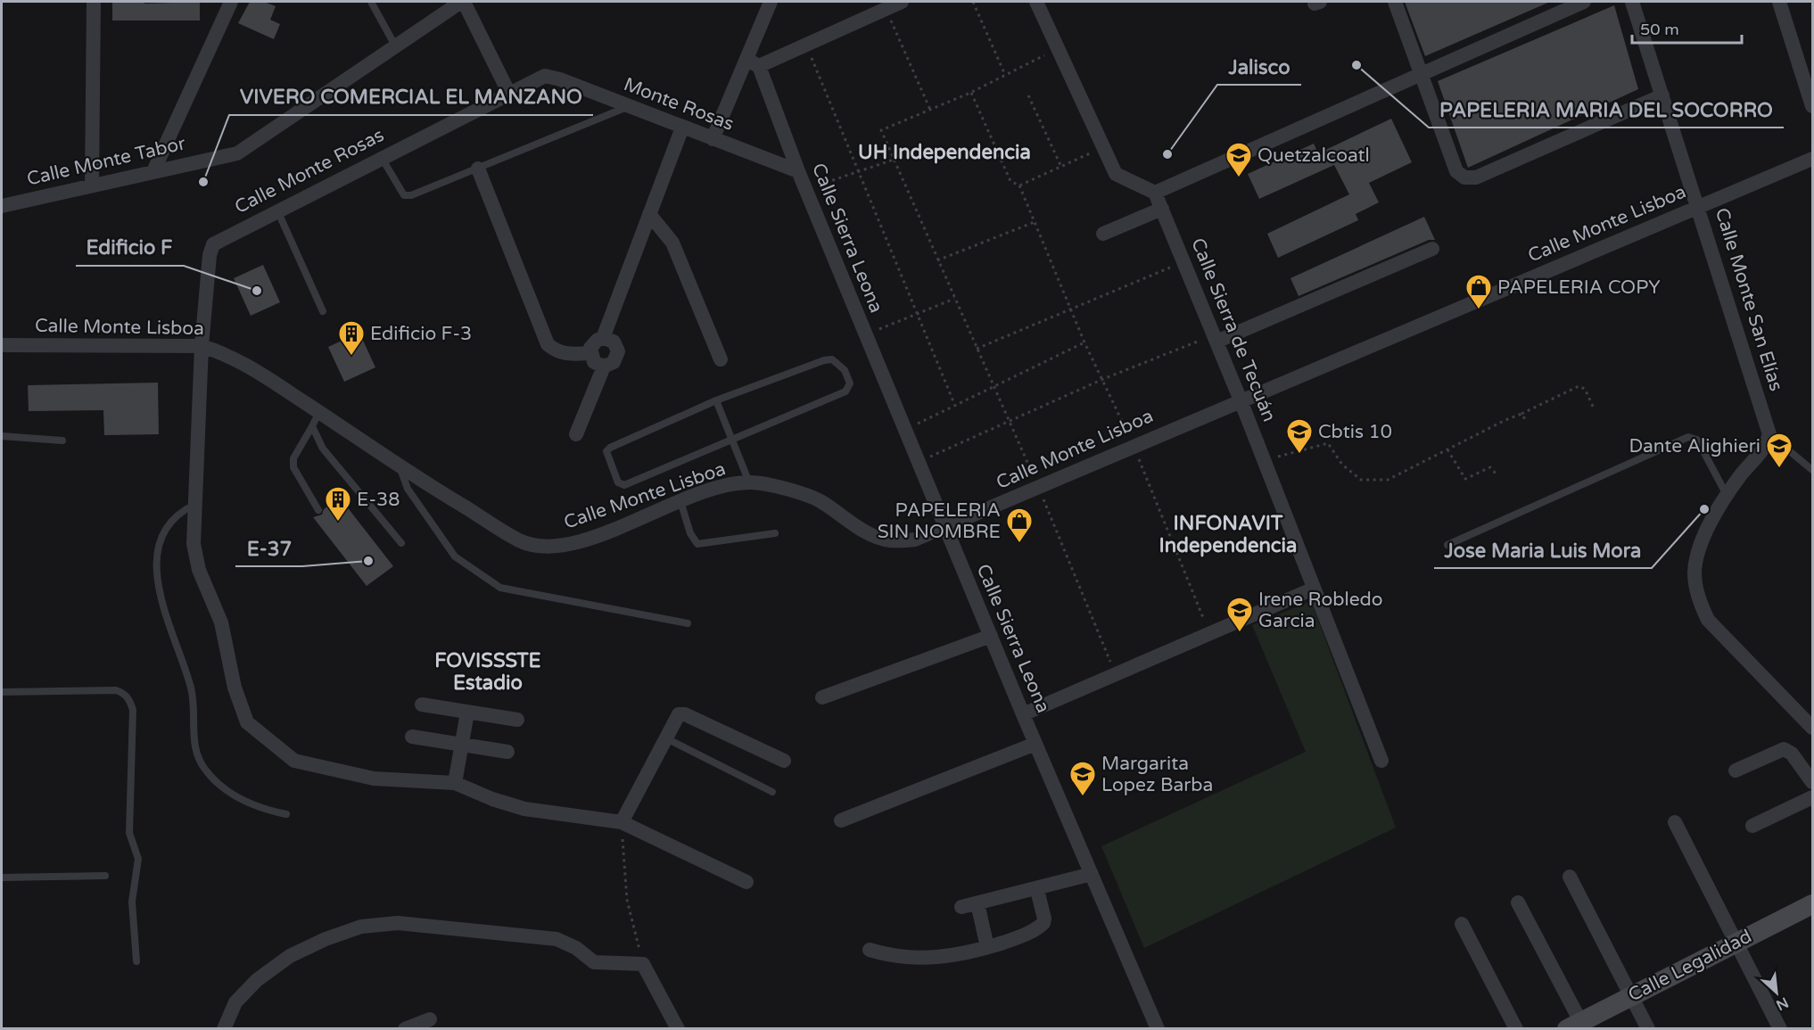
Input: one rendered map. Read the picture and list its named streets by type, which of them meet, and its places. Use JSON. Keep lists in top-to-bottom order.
{
  "streets": {
    "street": [
      "Monte Rosas",
      "Calle Monte Tabor",
      "Calle Monte Rosas",
      "Calle Monte Lisboa",
      "Calle Sierra Leona",
      "Calle Monte San Elías",
      "Calle Sierra de Tecuán",
      "Calle Legalidad"
    ]
  },
  "crossings": [
    ["Monte Rosas", "Calle Monte Rosas"],
    ["Monte Rosas", "Calle Sierra Leona"],
    ["Calle Monte Rosas", "Calle Monte Lisboa"],
    ["Calle Monte Lisboa", "Calle Sierra Leona"],
    ["Calle Monte Lisboa", "Calle Monte San Elías"],
    ["Calle Monte Lisboa", "Calle Sierra de Tecuán"]
  ],
  "districts": ["UH Independencia", "INFONAVIT Independencia", "FOVISSSTE Estadio"],
  "places": {
    "other": [
      "PAPELERIA MARIA DEL SOCORRO",
      "Jalisco",
      "VIVERO COMERCIAL EL MANZANO",
      "Edificio F",
      "Jose Maria Luis Mora",
      "E-37"
    ],
    "school or university": [
      "Quetzalcoatl",
      "Cbtis 10",
      "Dante Alighieri",
      "Irene Robledo Garcia",
      "Margarita Lopez Barba"
    ],
    "shop": ["PAPELERIA COPY", "PAPELERIA SIN NOMBRE"],
    "building": ["Edificio F-3", "E-38"]
  },
  "scale_bar": "50 m",
  "north": "bottom right"
}
